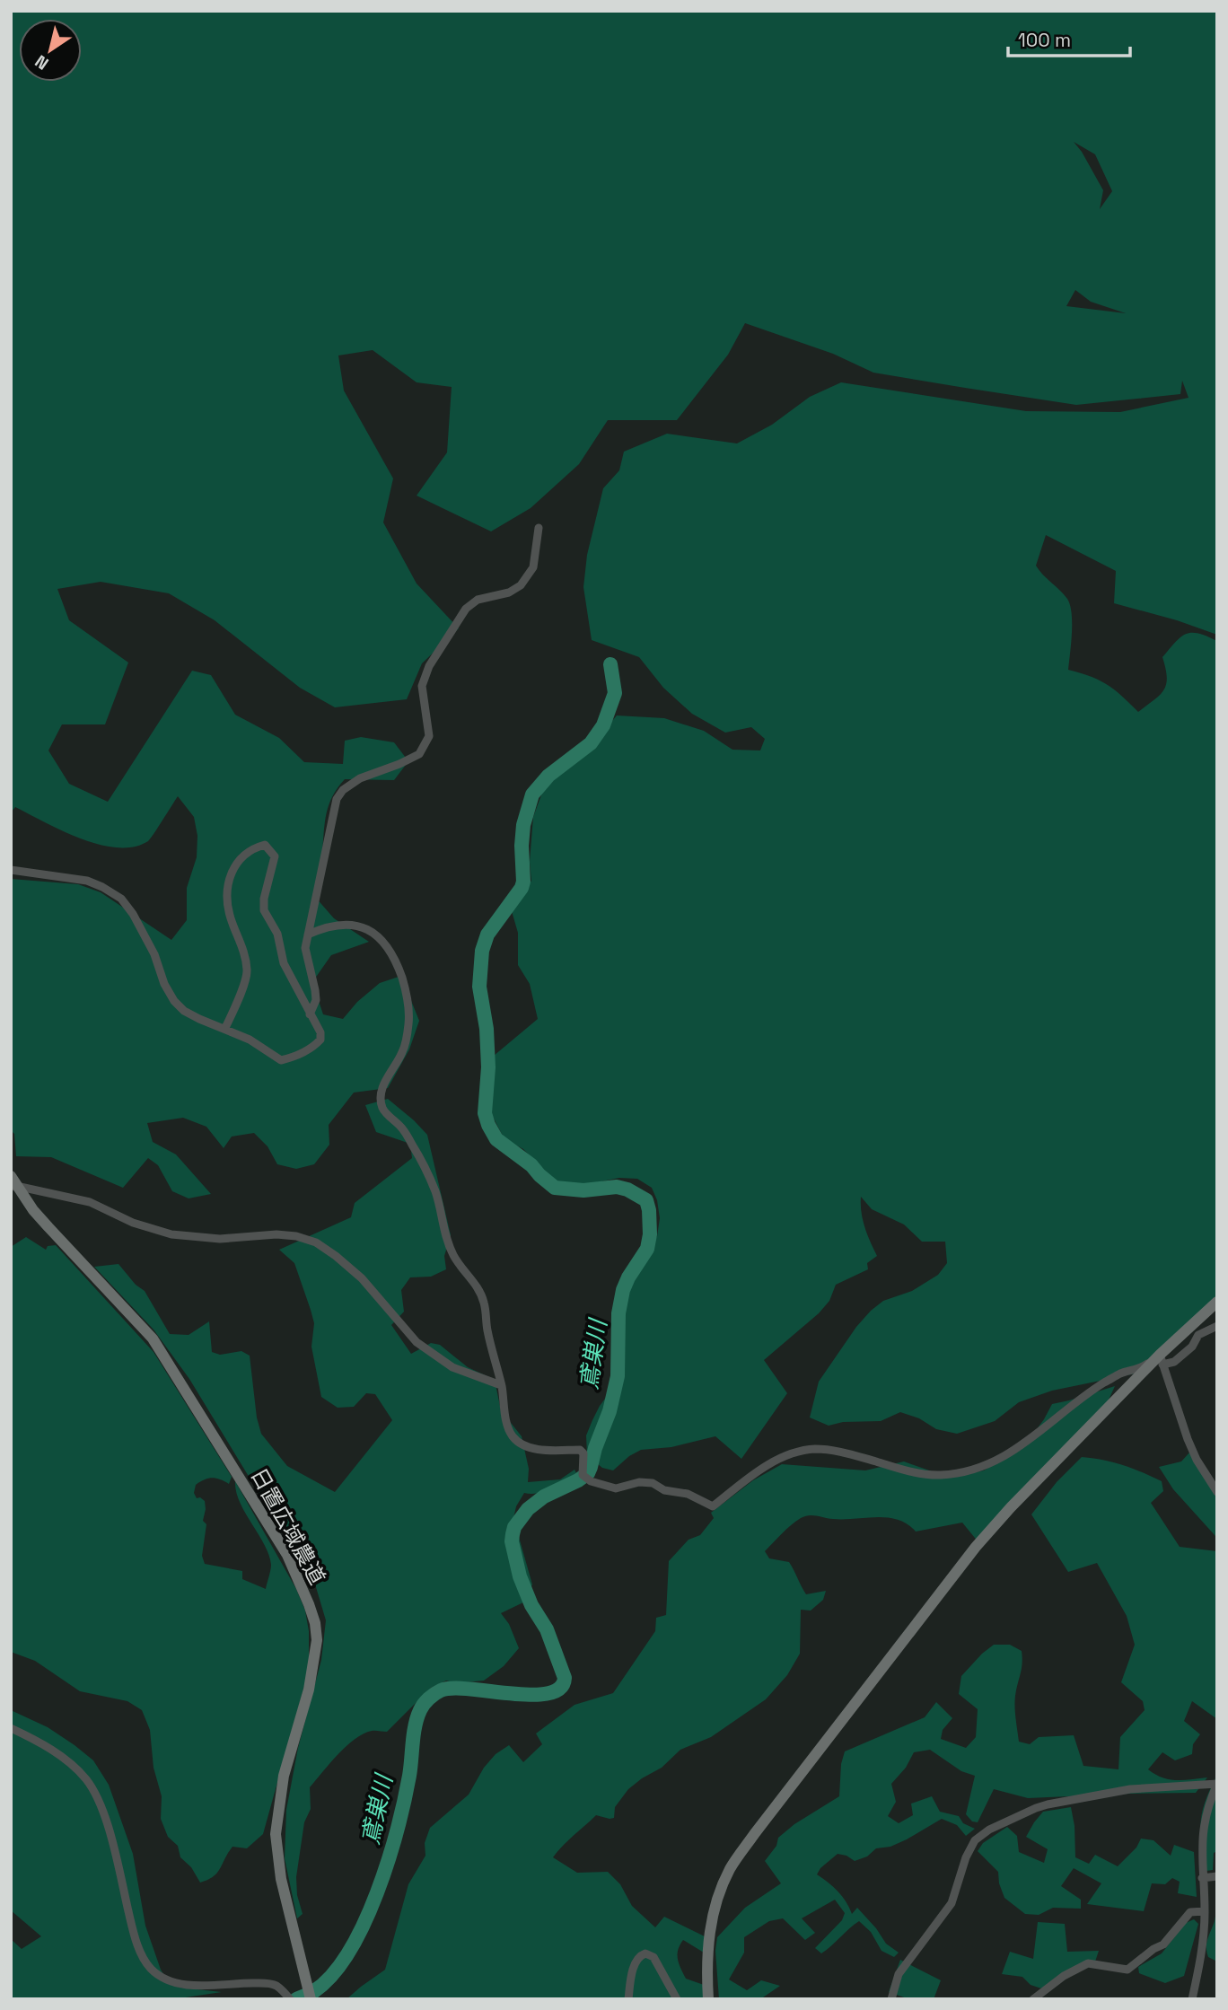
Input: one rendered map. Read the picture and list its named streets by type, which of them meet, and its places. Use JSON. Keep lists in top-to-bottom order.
{
  "streets": {
    "street": ["日置広域農道"]
  },
  "water": ["鳶巣川"],
  "scale_bar": "100 m",
  "north": "bottom left"
}
